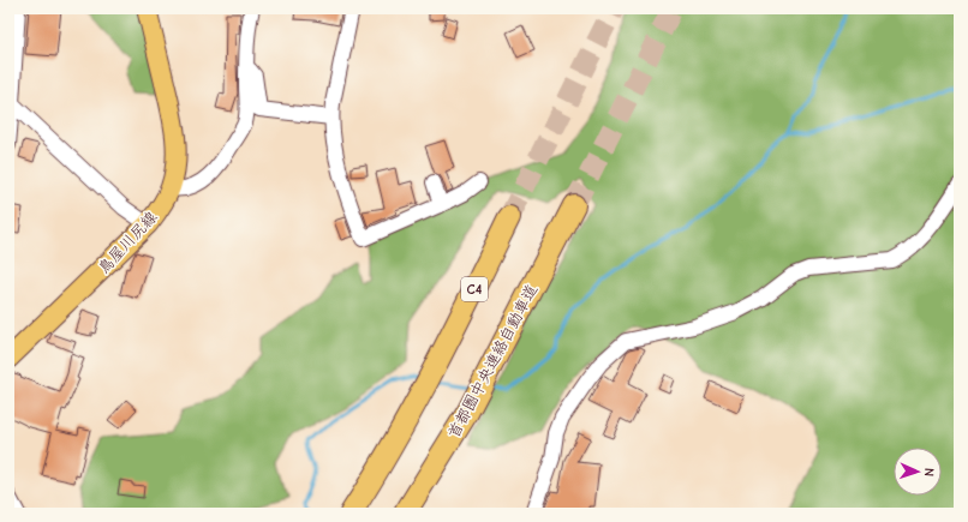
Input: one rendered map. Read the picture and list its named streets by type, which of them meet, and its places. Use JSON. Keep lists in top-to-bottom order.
{
  "streets": {
    "highway": ["C4", "首都圏中央連絡自動車道"],
    "main road": ["鳥屋川尻線"]
  },
  "north": "right"
}
